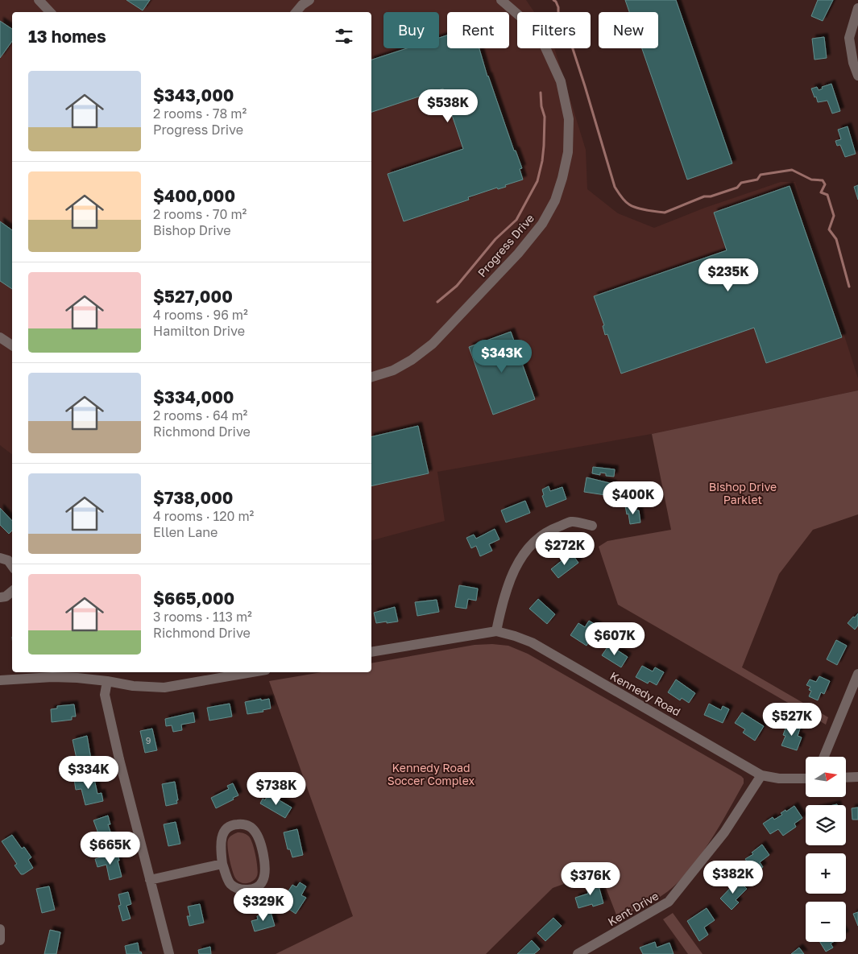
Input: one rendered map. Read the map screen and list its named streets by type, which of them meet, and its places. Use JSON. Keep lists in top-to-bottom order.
{
  "streets": {
    "street": ["Progress Drive", "Kennedy Road", "Kent Drive"]
  },
  "crossings": [
    ["Kennedy Road", "Kent Drive"]
  ],
  "parks": ["Bishop Drive Parklet", "Kennedy Road Soccer Complex"],
  "house_numbers": ["9"],
  "north": "right",
  "page": {
    "chip": [
      "Buy",
      "Rent",
      "Filters",
      "New"
    ],
    "heading": "13 homes",
    "list": [
      {
        "name": "$343,000",
        "note": "2 rooms · 78 m² · Progress Drive"
      },
      {
        "name": "$400,000",
        "note": "2 rooms · 70 m² · Bishop Drive"
      },
      {
        "name": "$527,000",
        "note": "4 rooms · 96 m² · Hamilton Drive"
      },
      {
        "name": "$334,000",
        "note": "2 rooms · 64 m² · Richmond Drive"
      },
      {
        "name": "$738,000",
        "note": "4 rooms · 120 m² · Ellen Lane"
      },
      {
        "name": "$665,000",
        "note": "3 rooms · 113 m² · Richmond Drive"
      }
    ],
    "price": [
      "$538K",
      "$235K",
      "$343K",
      "$400K",
      "$272K",
      "$607K",
      "$527K",
      "$334K",
      "$738K",
      "$665K",
      "$382K",
      "$376K",
      "$329K"
    ],
    "map_buttons": ["+", "−"]
  }
}
